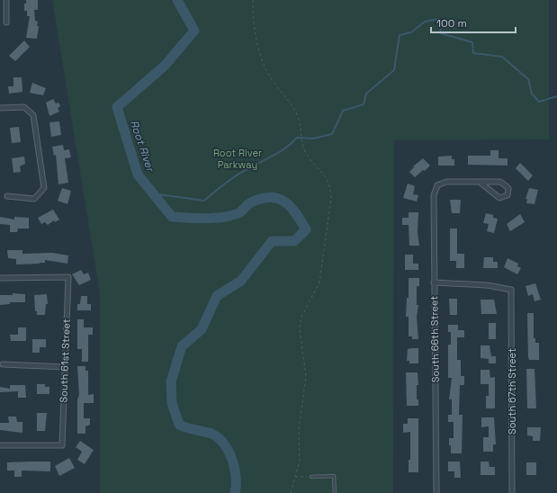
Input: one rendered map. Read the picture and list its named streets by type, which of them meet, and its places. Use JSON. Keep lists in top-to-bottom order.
{
  "streets": {
    "street": ["South 66th Street", "South 61st Street", "South 67th Street"]
  },
  "crossings": [
    ["South 66th Street", "South 67th Street"]
  ],
  "water": ["Root River"],
  "parks": ["Root River Parkway"],
  "scale_bar": "100 m"
}
